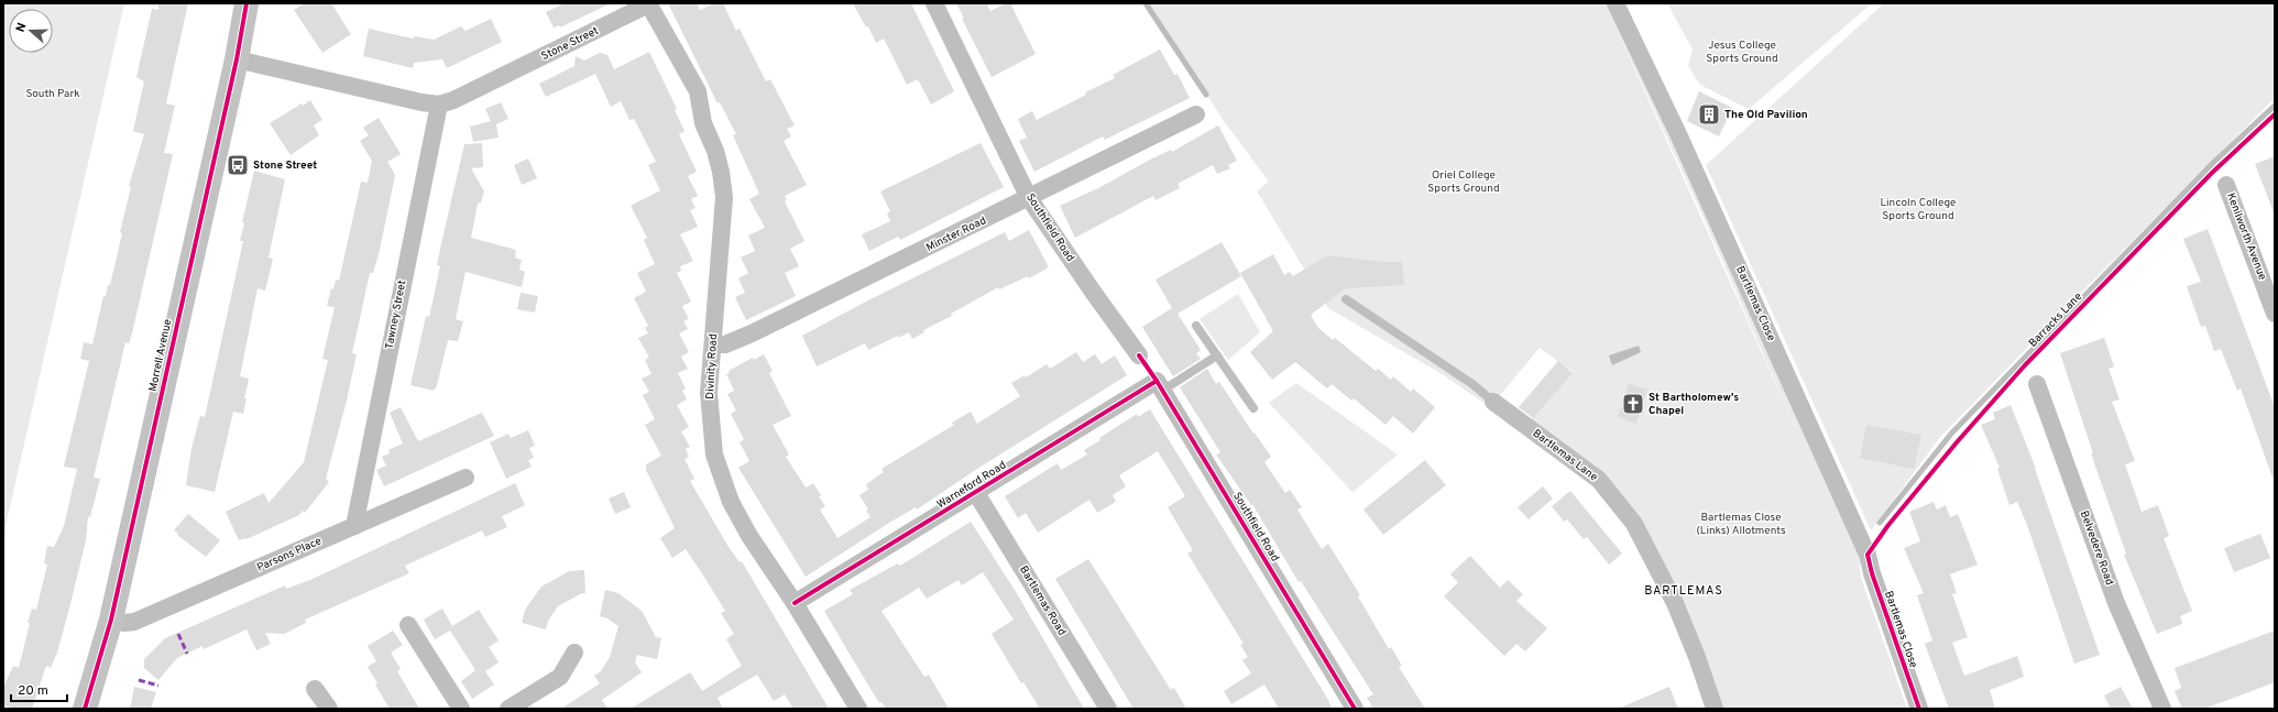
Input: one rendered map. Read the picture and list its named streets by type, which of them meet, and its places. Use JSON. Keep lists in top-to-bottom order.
{
  "streets": {
    "street": [
      "Stone Street",
      "Southfield Road",
      "Minster Road",
      "Kenilworth Avenue",
      "Bartlemas Close",
      "Tawney Street",
      "Morrell Avenue",
      "Divinity Road",
      "Bartlemas Lane",
      "Warneford Road",
      "Belvedere Road",
      "Parsons Place",
      "Bartlemas Road"
    ],
    "cycle path": ["Barracks Lane"]
  },
  "crossings": [
    ["Stone Street", "Tawney Street"],
    ["Stone Street", "Morrell Avenue"],
    ["Stone Street", "Divinity Road"],
    ["Southfield Road", "Minster Road"],
    ["Southfield Road", "Warneford Road"],
    ["Minster Road", "Divinity Road"],
    ["Tawney Street", "Parsons Place"],
    ["Morrell Avenue", "Parsons Place"],
    ["Divinity Road", "Warneford Road"],
    ["Warneford Road", "Bartlemas Road"]
  ],
  "districts": ["BARTLEMAS"],
  "parks": [
    "Jesus College Sports Ground",
    "South Park",
    "Oriel College Sports Ground",
    "Lincoln College Sports Ground",
    "Bartlemas Close (Links) Allotments"
  ],
  "places": {
    "building": ["The Old Pavilion"],
    "bus stop": ["Stone Street"],
    "church": ["St Bartholomew's Chapel"]
  },
  "scale_bar": "20 m",
  "north": "left"
}
